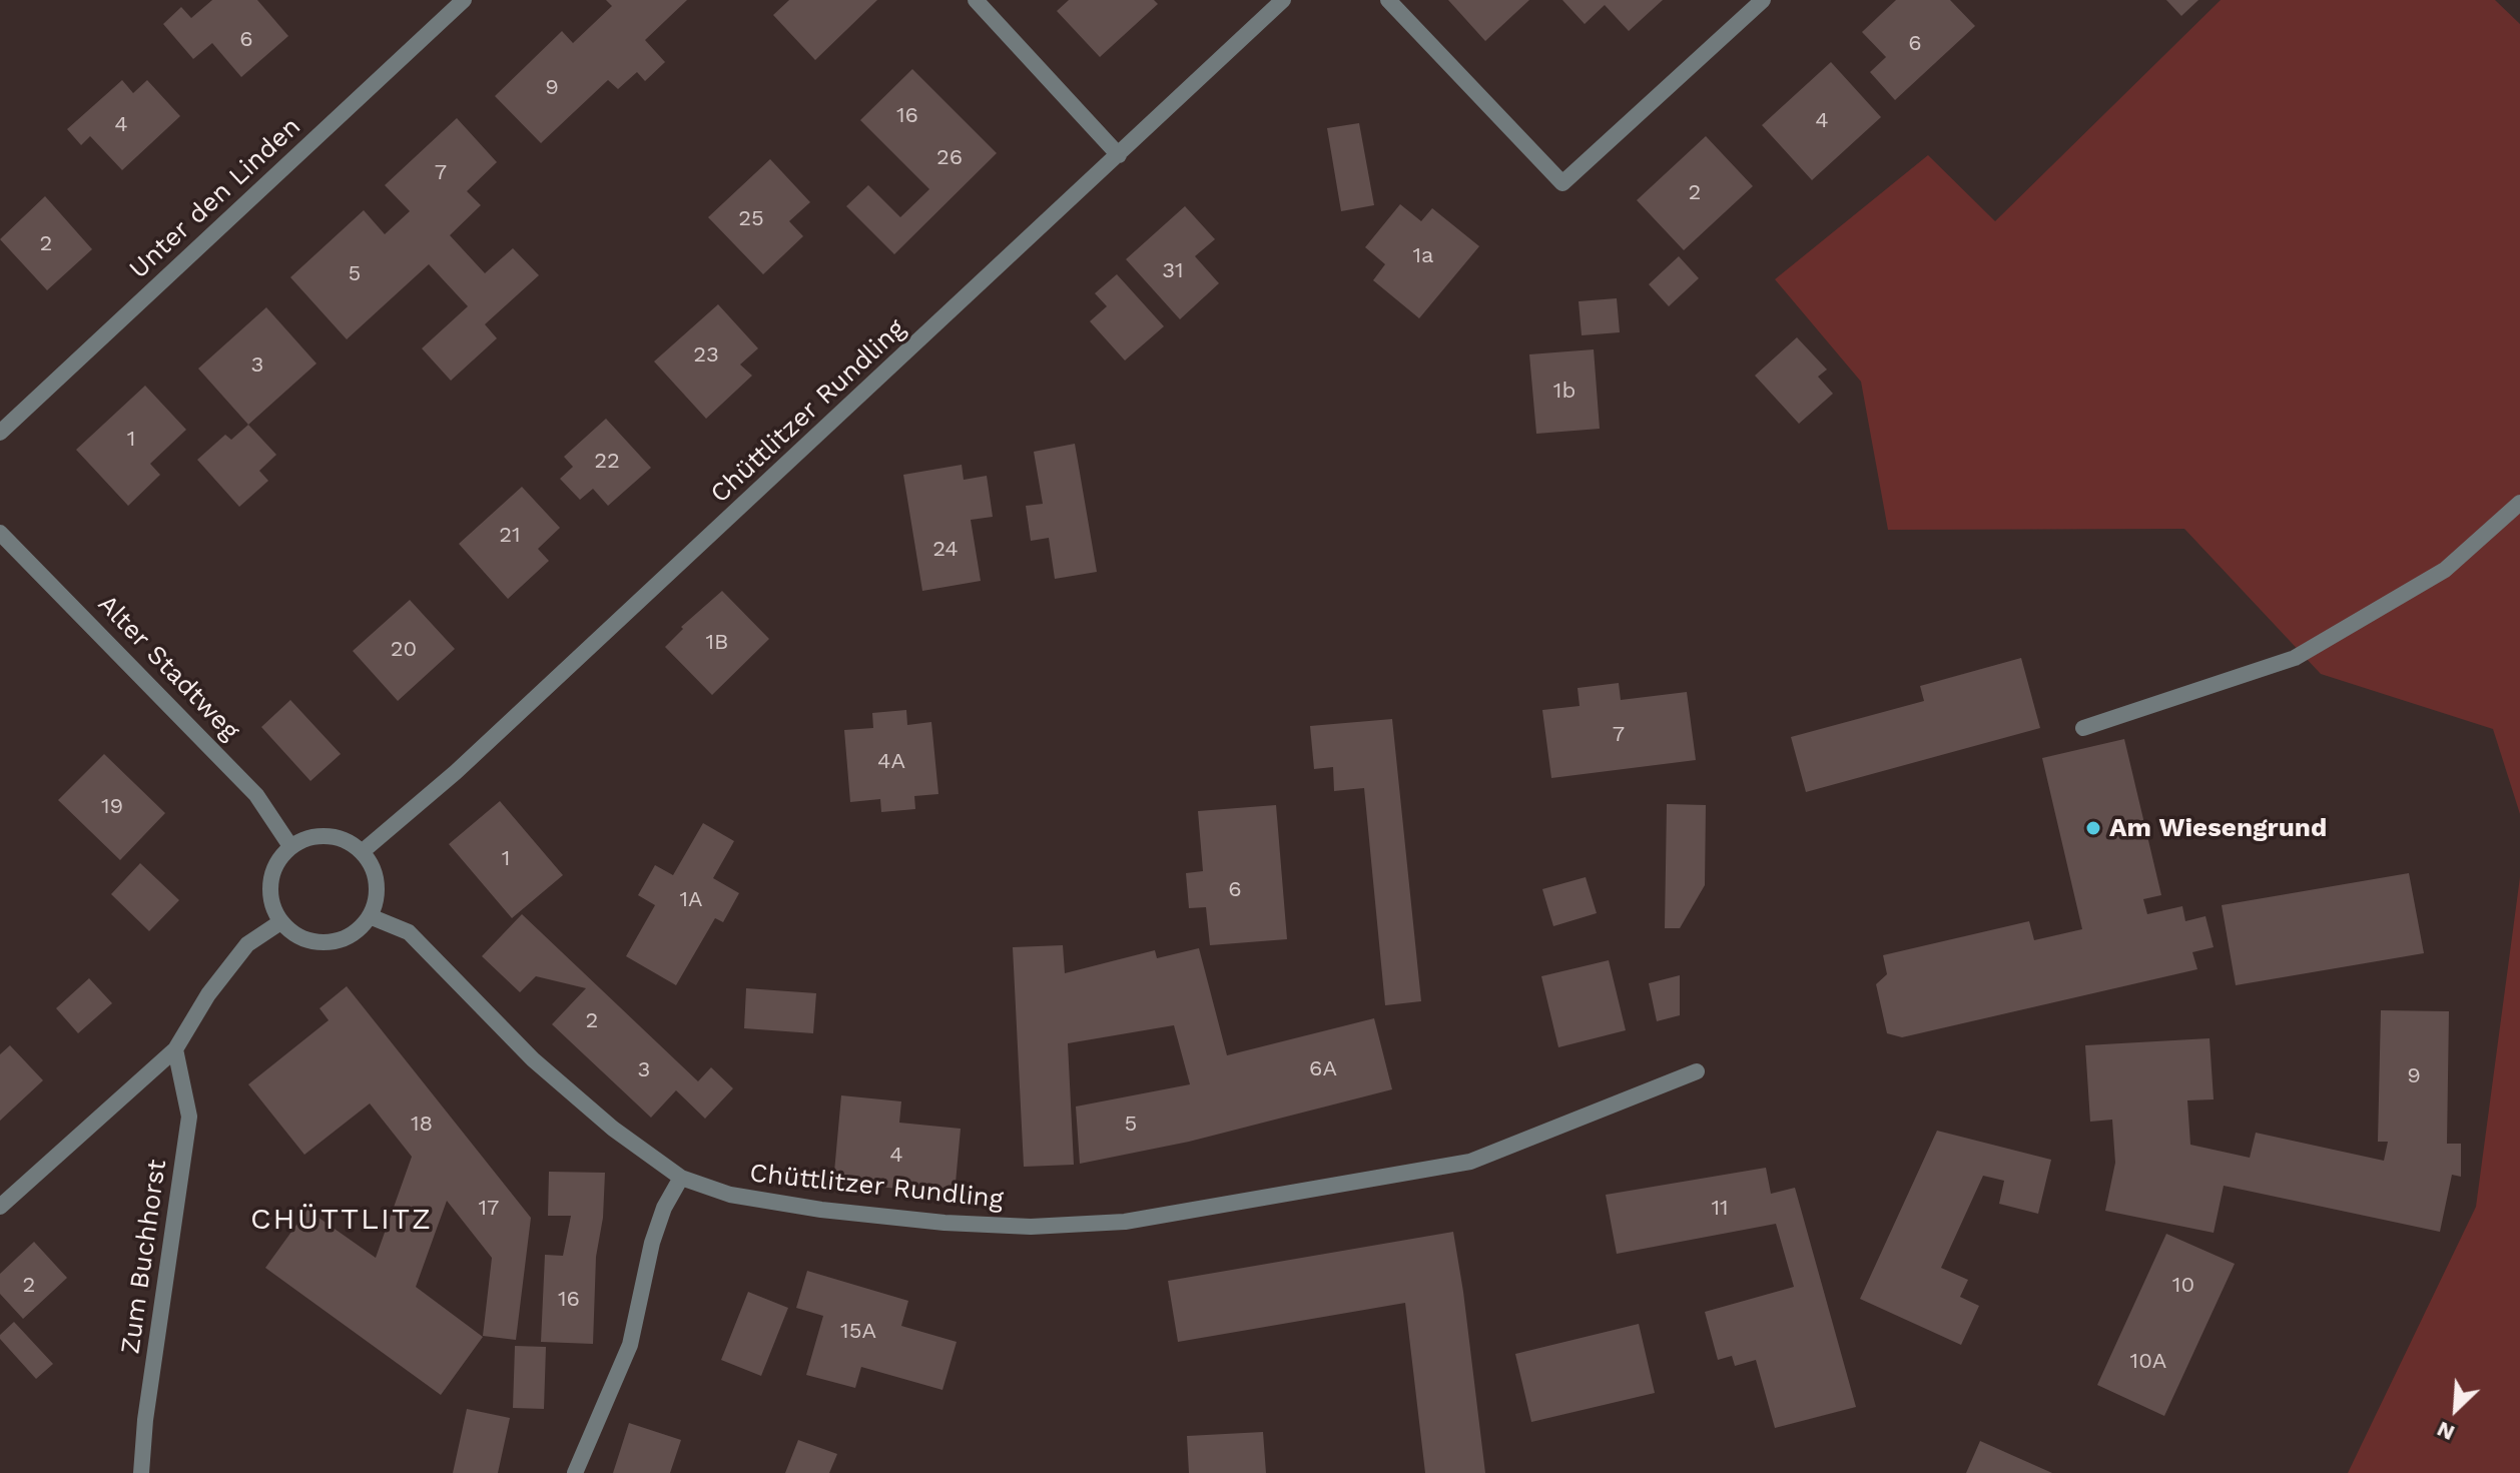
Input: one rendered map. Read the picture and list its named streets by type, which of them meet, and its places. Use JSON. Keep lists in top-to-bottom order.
{
  "streets": {
    "street": [
      "Unter den Linden",
      "Chüttlitzer Rundling",
      "Alter Stadtweg",
      "Zum Buchhorst"
    ]
  },
  "crossings": [
    ["Chüttlitzer Rundling", "Alter Stadtweg"]
  ],
  "districts": ["CHÜTTLITZ"],
  "places": ["Am Wiesengrund"],
  "house_numbers": [
    "6",
    "6",
    "9",
    "16",
    "4",
    "4",
    "26",
    "7",
    "2",
    "25",
    "2",
    "1a",
    "31",
    "5",
    "23",
    "3",
    "1b",
    "1",
    "22",
    "21",
    "24",
    "1B",
    "20",
    "7",
    "4A",
    "19",
    "1",
    "6",
    "1A",
    "2",
    "6A",
    "3",
    "9",
    "18",
    "5",
    "4",
    "17",
    "11",
    "2",
    "10",
    "16",
    "15A",
    "10A"
  ],
  "north": "bottom left"
}
